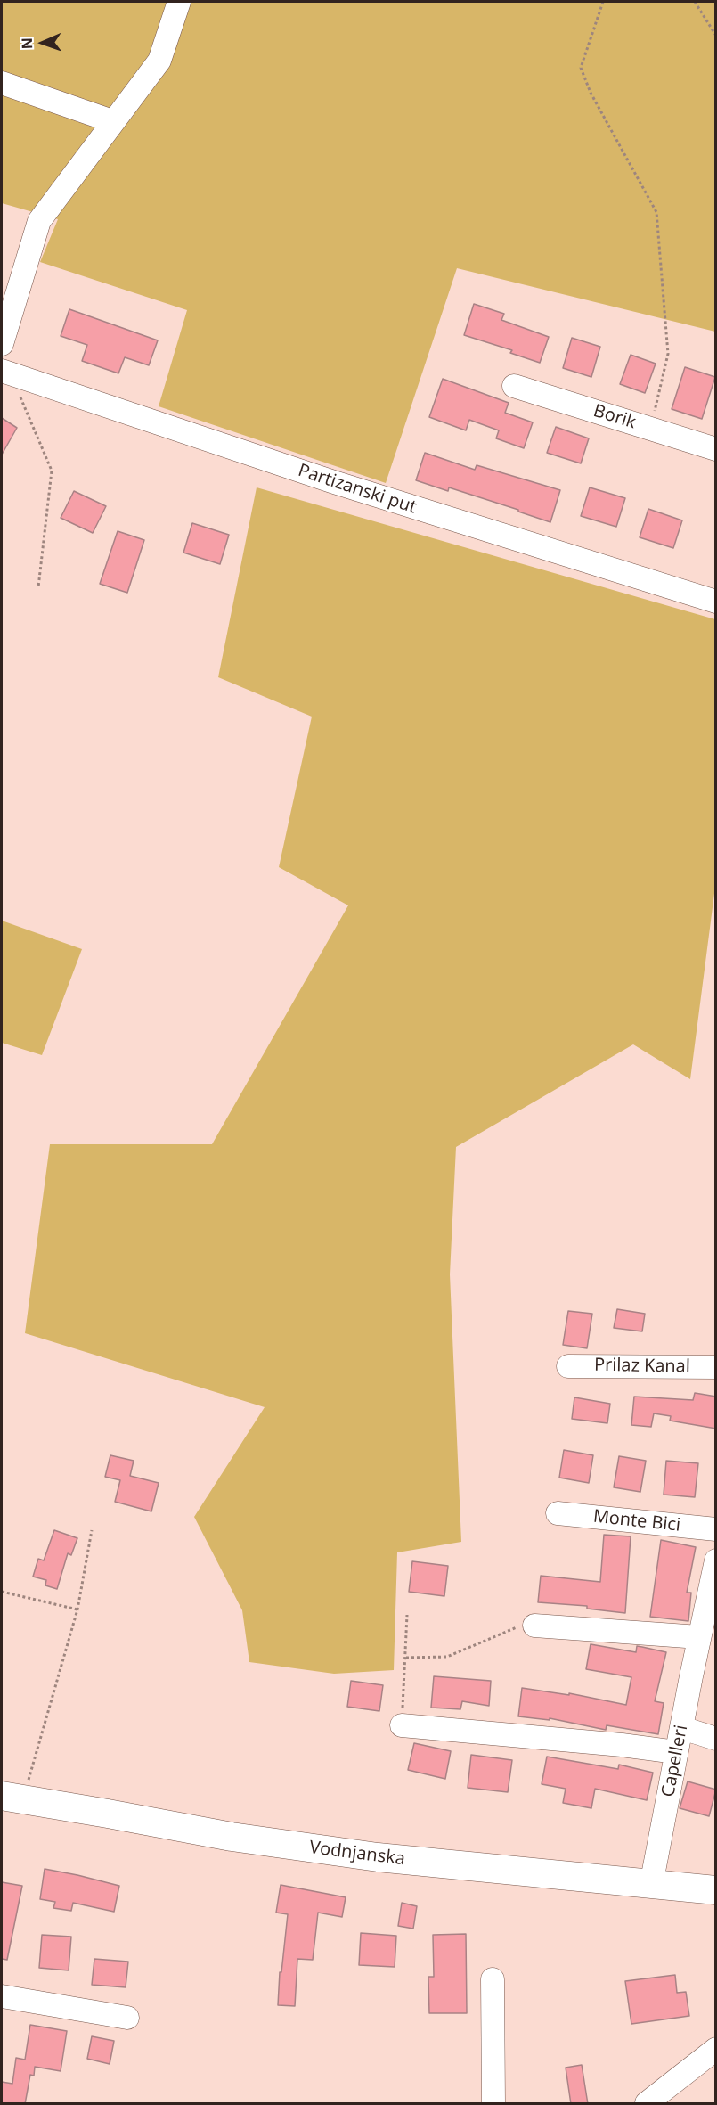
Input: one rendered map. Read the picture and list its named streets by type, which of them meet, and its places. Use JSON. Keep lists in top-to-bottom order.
{
  "streets": {
    "main road": ["Vodnjanska"],
    "street": [
      "Borik",
      "Partizanski put",
      "Prilaz Kanal",
      "Monte Bici",
      "Capelleri"
    ]
  },
  "crossings": [
    ["Capelleri", "Vodnjanska"]
  ],
  "north": "left"
}
